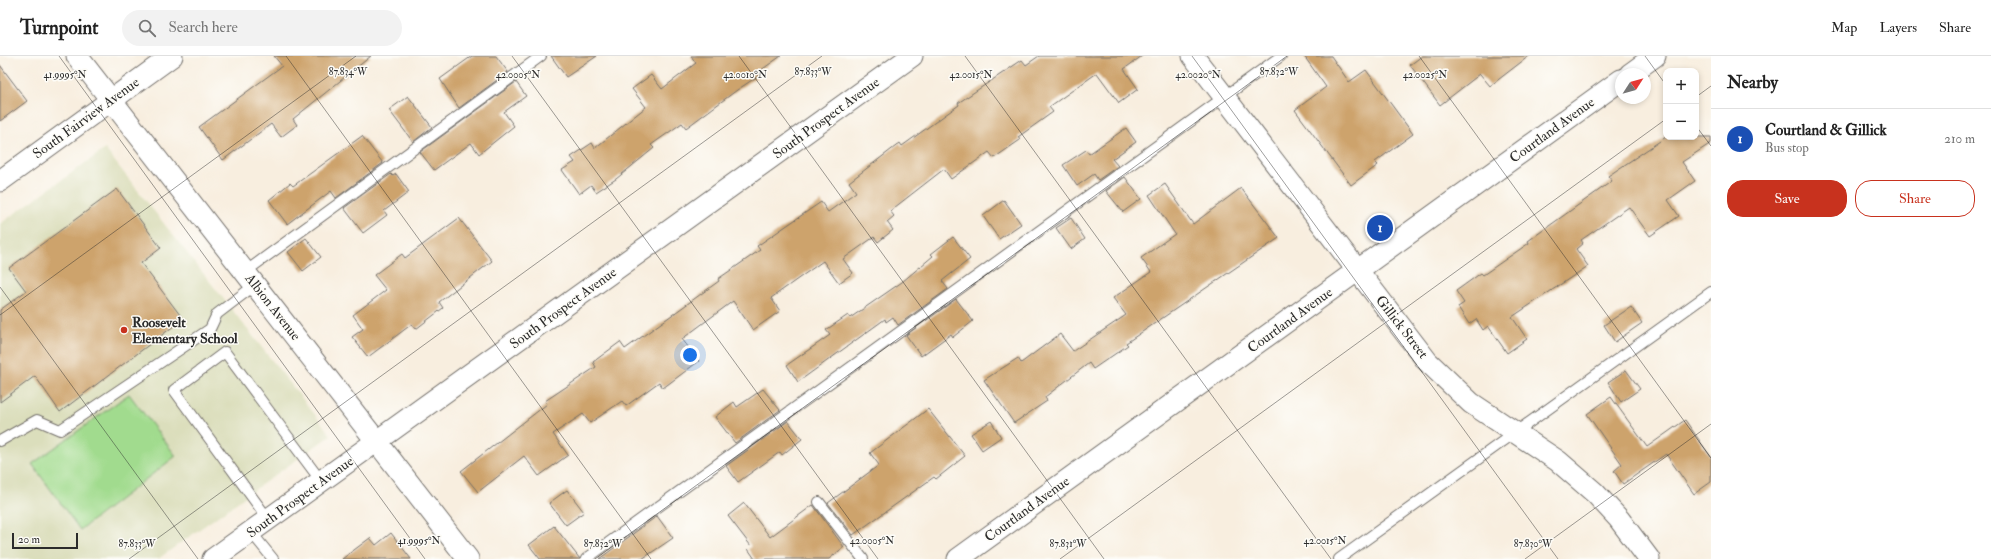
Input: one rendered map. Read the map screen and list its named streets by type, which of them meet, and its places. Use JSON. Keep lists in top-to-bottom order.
{
  "streets": {
    "street": [
      "South Fairview Avenue",
      "South Prospect Avenue",
      "Courtland Avenue",
      "Albion Avenue",
      "Gillick Street"
    ]
  },
  "crossings": [
    ["South Fairview Avenue", "Albion Avenue"],
    ["South Prospect Avenue", "Albion Avenue"],
    ["Courtland Avenue", "Gillick Street"]
  ],
  "places": ["Roosevelt Elementary School"],
  "scale_bar": "20 m",
  "north": "top right",
  "page": {
    "header": "Turnpoint",
    "search": "Search here",
    "nav": ["Map", "Layers", "Share"],
    "heading": "Nearby",
    "map_buttons": ["+", "−"],
    "list": [
      {
        "mark": "1",
        "name": "Courtland & Gillick",
        "note": "Bus stop",
        "value": "210 m"
      }
    ],
    "buttons": ["Save", "Share"],
    "pins": "1",
    "scale": "20 m"
  },
  "coordinates": [
    "87.834°W",
    "87.832°W",
    "87.833°W",
    "41.9995°N",
    "42.0005°N",
    "42.0010°N",
    "42.0015°N",
    "42.0020°N",
    "42.0025°N",
    "87.831°W",
    "87.830°W"
  ]
}
